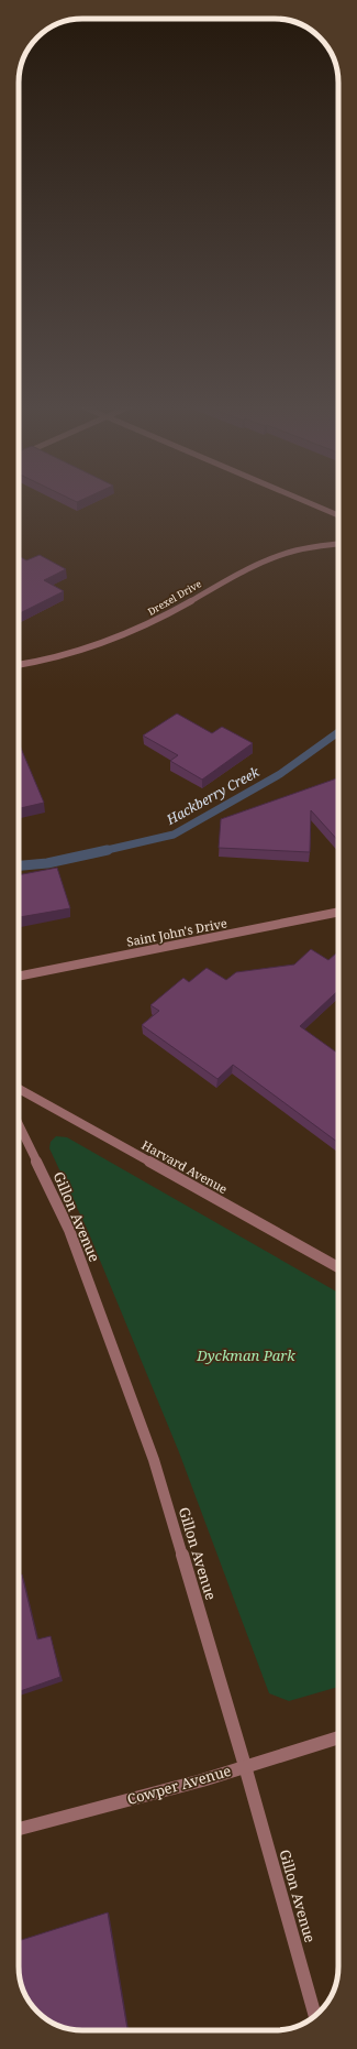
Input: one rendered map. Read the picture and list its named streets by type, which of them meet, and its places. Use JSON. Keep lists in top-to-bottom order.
{
  "streets": {
    "street": [
      "Drexel Drive",
      "Saint John's Drive",
      "Harvard Avenue",
      "Gillon Avenue",
      "Cowper Avenue"
    ]
  },
  "crossings": [
    ["Gillon Avenue", "Cowper Avenue"]
  ],
  "water": ["Hackberry Creek"],
  "parks": ["Dyckman Park"]
}
